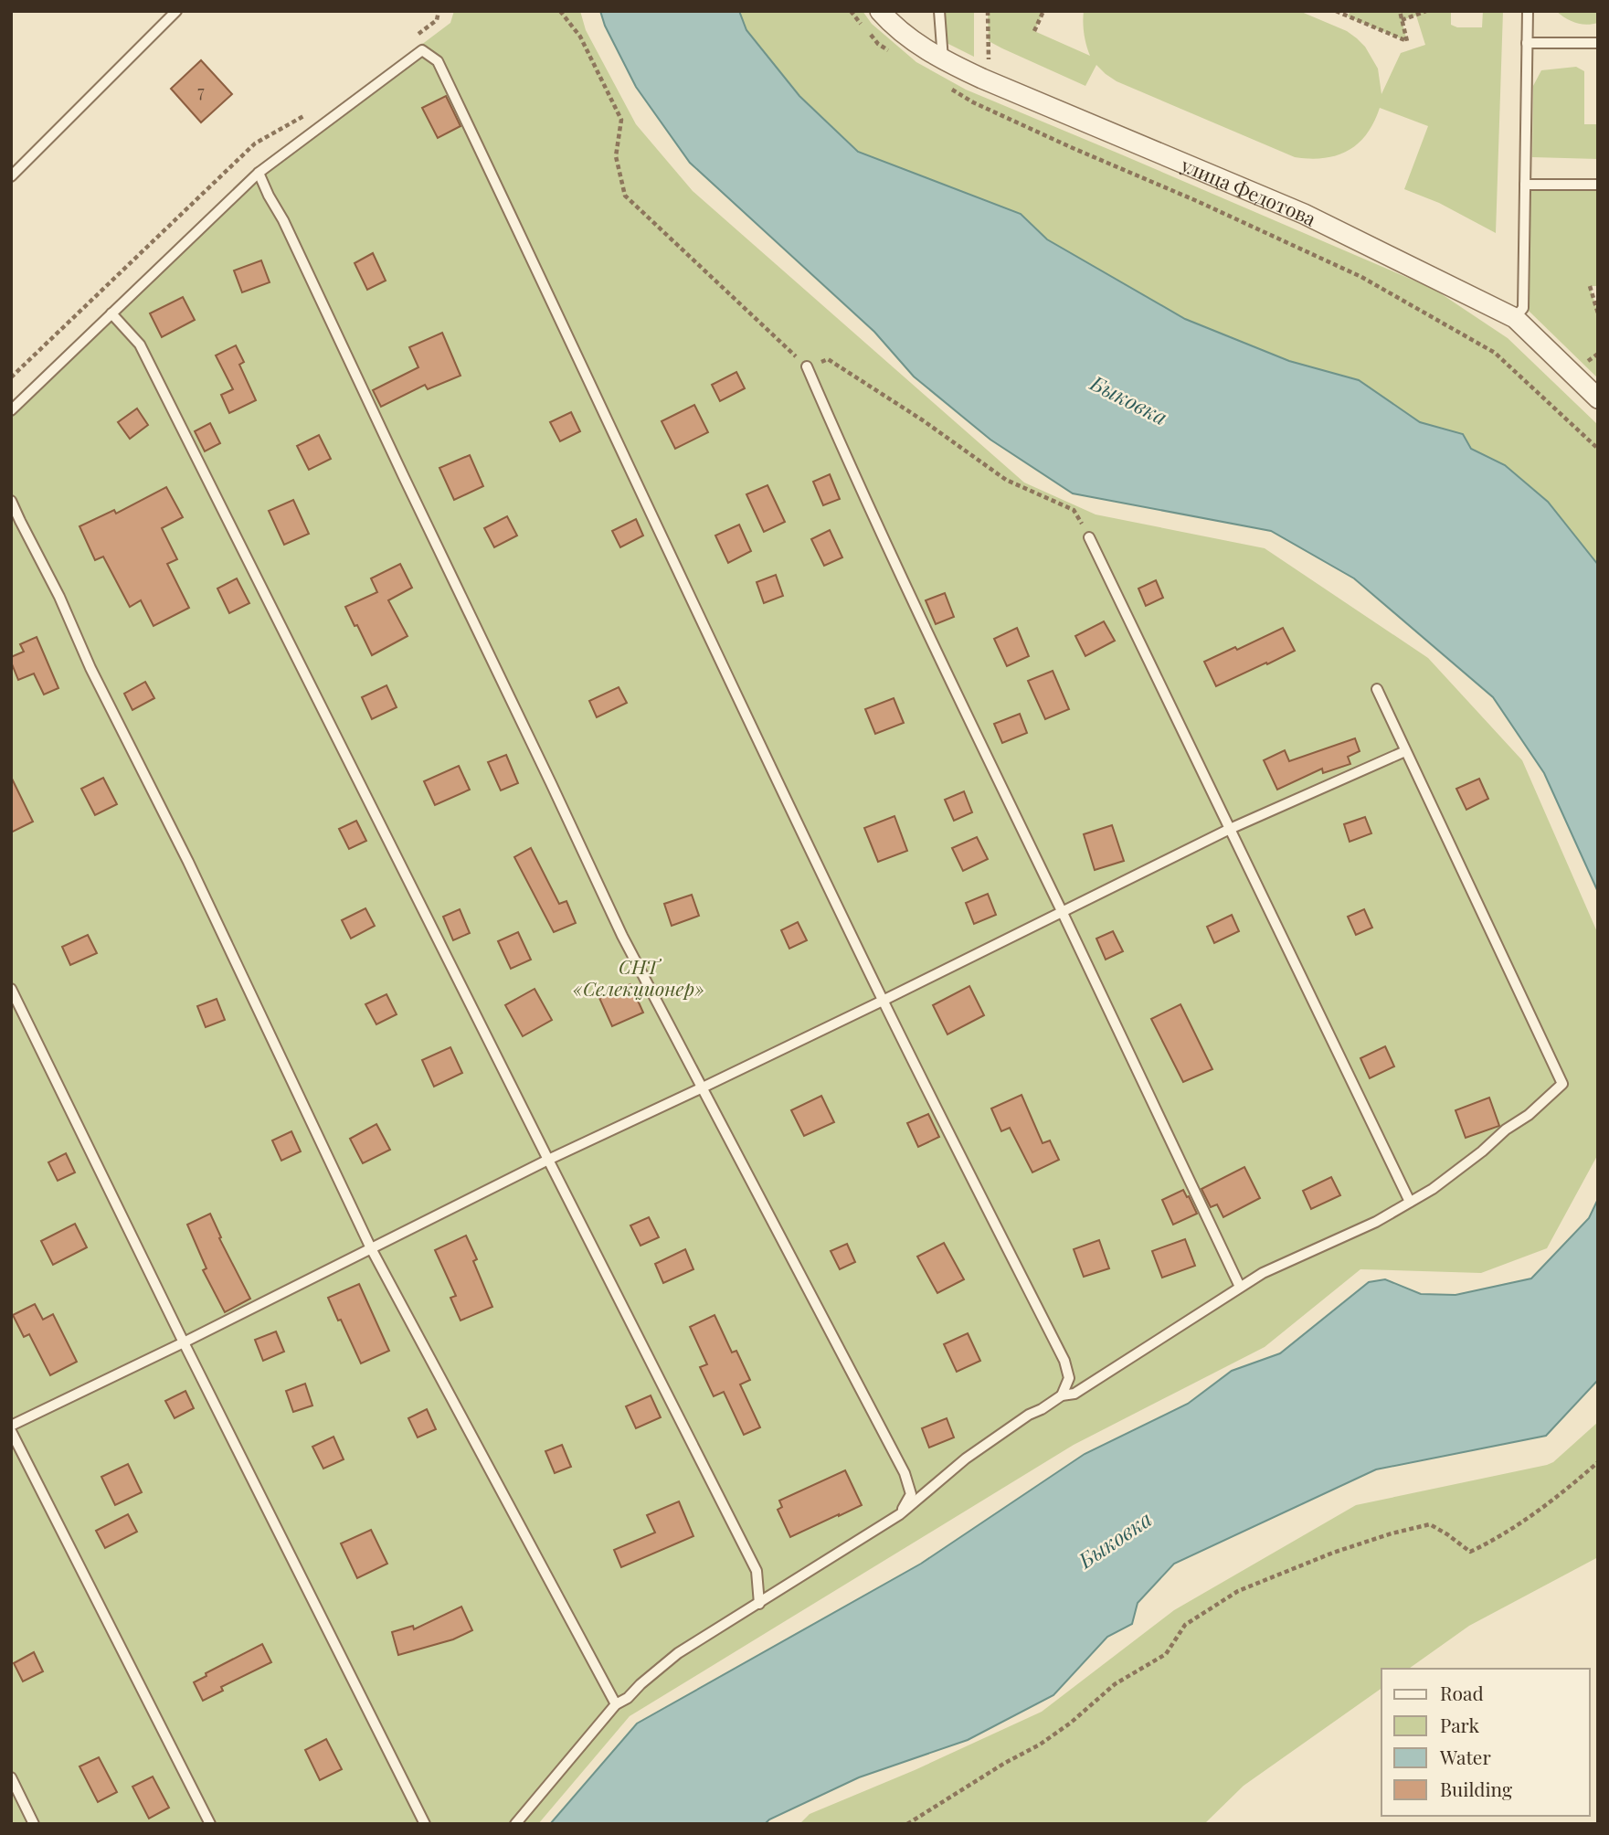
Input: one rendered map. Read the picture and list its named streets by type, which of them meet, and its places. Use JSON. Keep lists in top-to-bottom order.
{
  "streets": {
    "street": ["улица Федотова"]
  },
  "water": ["Быковка"],
  "parks": ["СНТ «Селекционер»"],
  "house_numbers": ["7"],
  "legend": [
    "Road",
    "Park",
    "Water",
    "Building"
  ]
}
